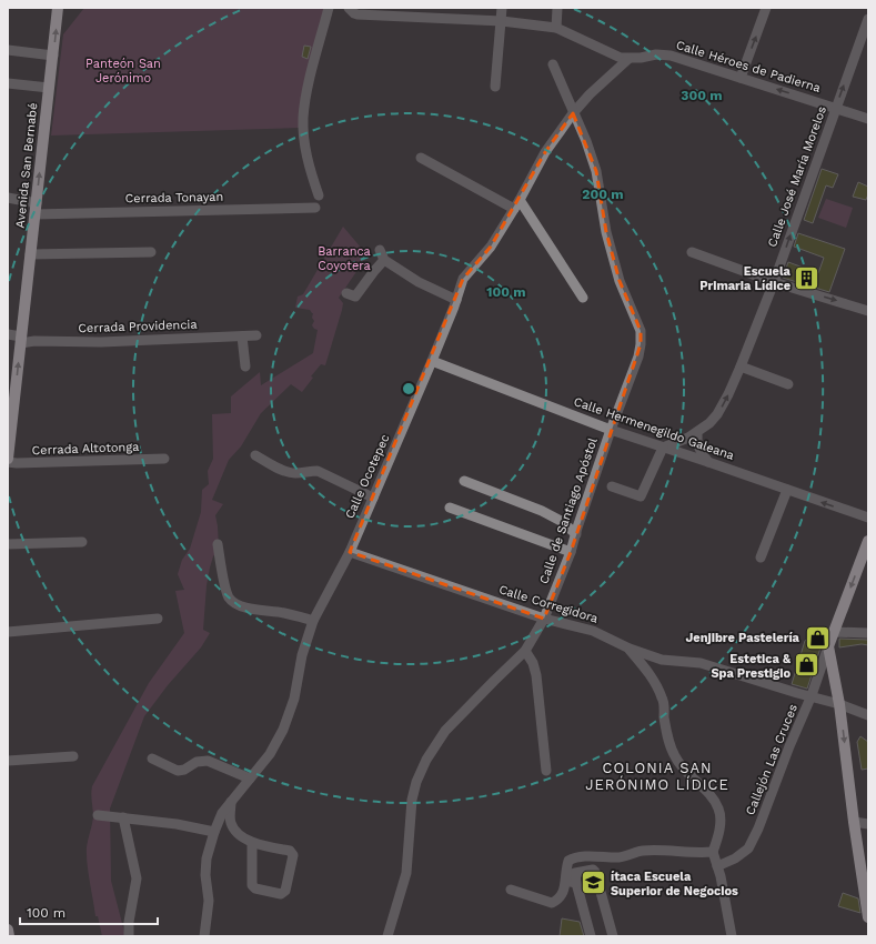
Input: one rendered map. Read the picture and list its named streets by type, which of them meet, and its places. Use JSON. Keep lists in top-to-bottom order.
{
  "streets": {
    "main road": ["Avenida San Bernabé"],
    "street": [
      "Calle Héroes de Padierna",
      "Calle José María Morelos",
      "Cerrada Tonayan",
      "Cerrada Providencia",
      "Calle Hermenegildo Galeana",
      "Cerrada Altotonga",
      "Calle Ocotepec",
      "Calle de Santiago Apóstol",
      "Calle Corregidora",
      "Callejón Las Cruces"
    ]
  },
  "crossings": [
    ["Calle Héroes de Padierna", "Calle José María Morelos"],
    ["Calle Héroes de Padierna", "Calle Ocotepec"],
    ["Avenida San Bernabé", "Cerrada Tonayan"],
    ["Avenida San Bernabé", "Cerrada Providencia"],
    ["Calle José María Morelos", "Calle Hermenegildo Galeana"],
    ["Calle Hermenegildo Galeana", "Calle Ocotepec"],
    ["Calle Hermenegildo Galeana", "Calle de Santiago Apóstol"],
    ["Calle Ocotepec", "Calle de Santiago Apóstol"],
    ["Calle Ocotepec", "Calle Corregidora"],
    ["Calle de Santiago Apóstol", "Calle Corregidora"],
    ["Calle Corregidora", "Callejón Las Cruces"]
  ],
  "one_way": ["Avenida San Bernabé", "Calle José María Morelos"],
  "districts": ["COLONIA SAN JERÓNIMO LÍDICE"],
  "parks": ["Panteón San Jerónimo", "Barranca Coyotera"],
  "places": {
    "building": ["Escuela Primaria Lídice"],
    "shop": ["Jenjibre Pastelería", "Estetica & Spa Prestigio"],
    "school or university": ["ítaca Escuela Superior de Negocios"]
  },
  "scale_bar": "100 m",
  "rings": ["300 m", "200 m", "100 m"]
}
